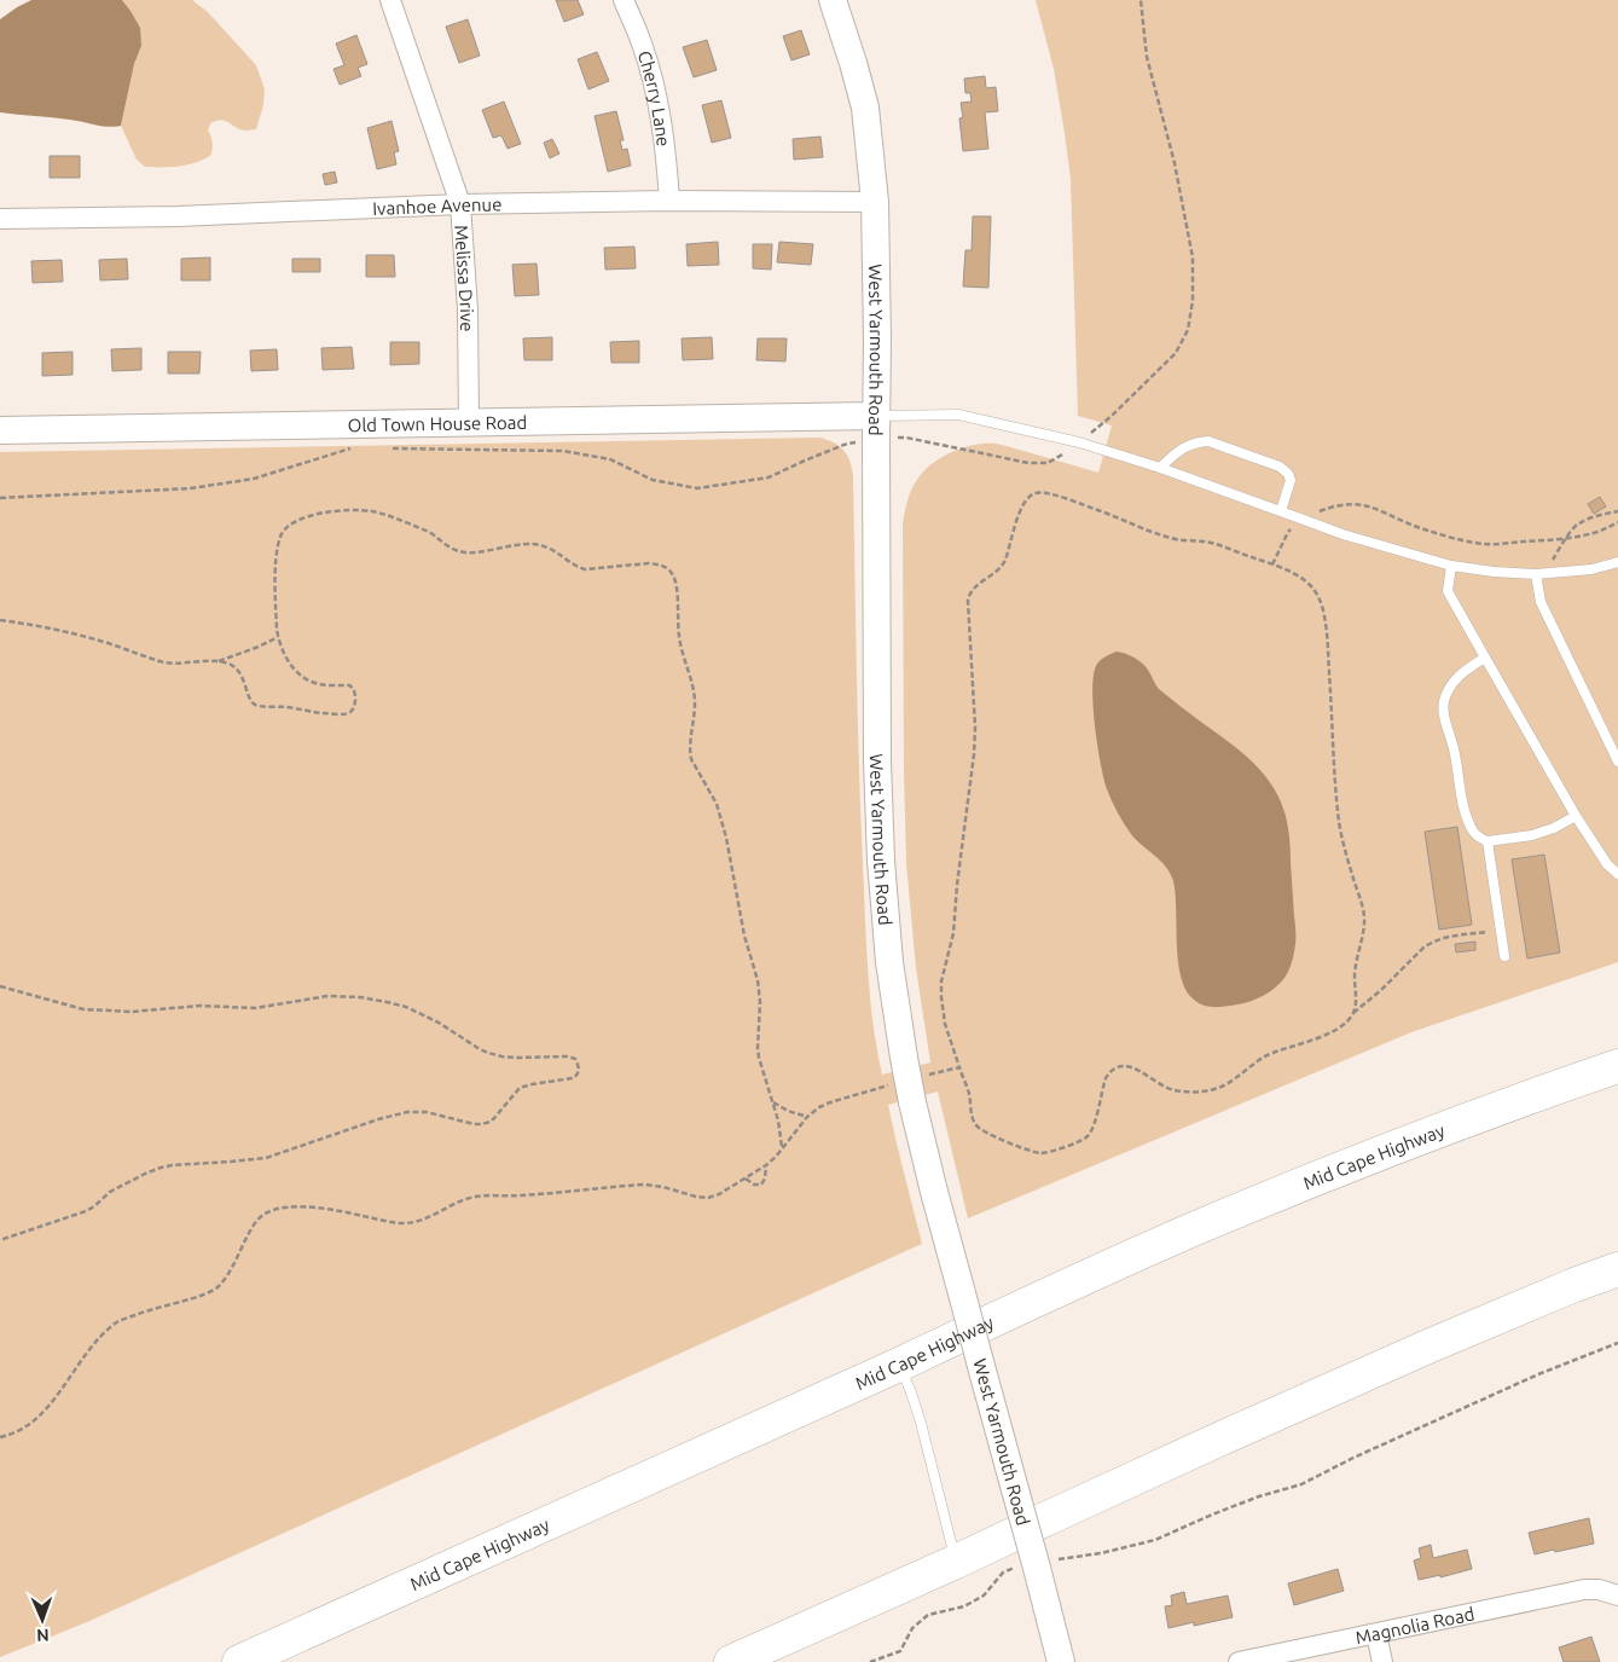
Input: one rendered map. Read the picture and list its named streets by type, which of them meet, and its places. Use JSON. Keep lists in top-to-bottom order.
{
  "streets": {
    "highway": ["Mid Cape Highway"],
    "main road": ["West Yarmouth Road", "Old Town House Road"],
    "street": [
      "Cherry Lane",
      "Ivanhoe Avenue",
      "Melissa Drive",
      "Magnolia Road"
    ]
  },
  "crossings": [
    ["Cherry Lane", "Ivanhoe Avenue"],
    ["Ivanhoe Avenue", "Melissa Drive"],
    ["Ivanhoe Avenue", "West Yarmouth Road"],
    ["Melissa Drive", "Old Town House Road"],
    ["West Yarmouth Road", "Old Town House Road"]
  ],
  "north": "bottom"
}
